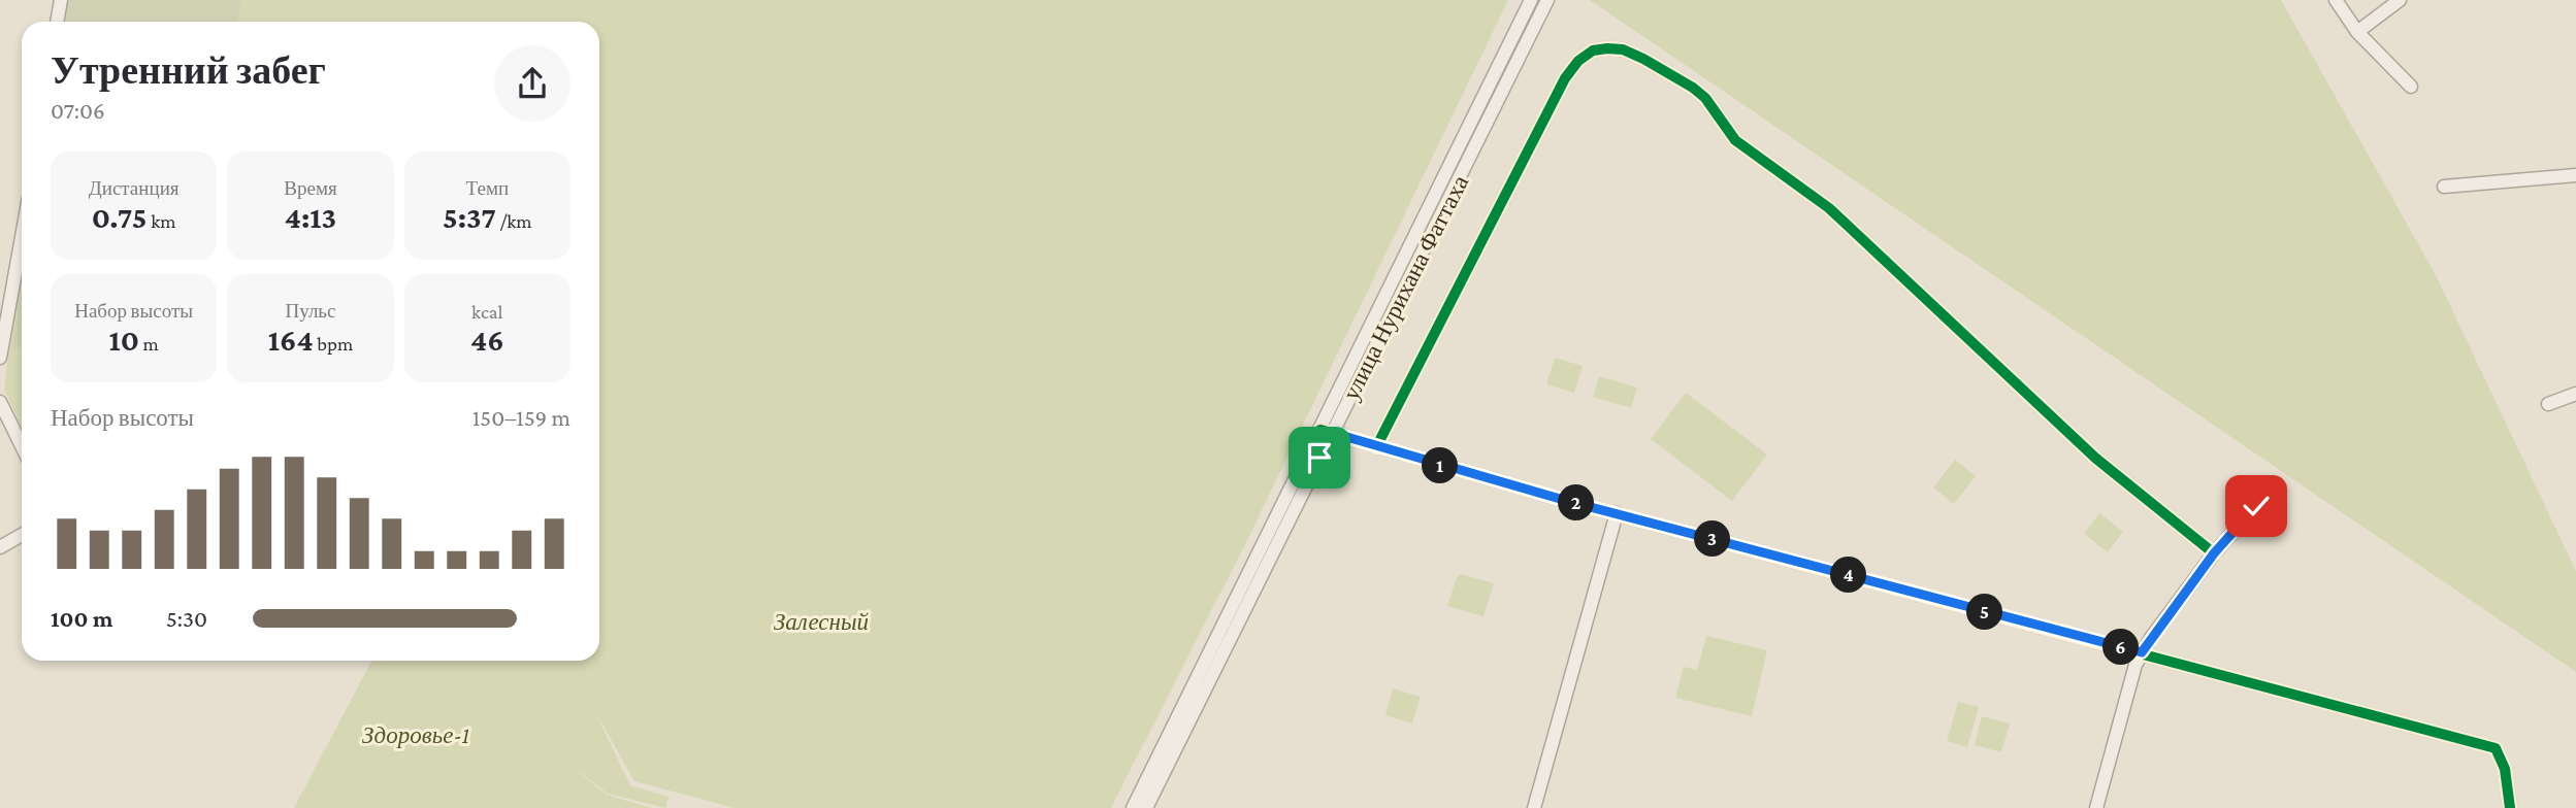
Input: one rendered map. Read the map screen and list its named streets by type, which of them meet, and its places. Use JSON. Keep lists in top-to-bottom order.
{
  "streets": {
    "street": ["улица Нурихана Фаттаха"]
  },
  "parks": ["Залесный", "Здоровье-1"],
  "page": {
    "heading": ["Утренний забег", "07:06"],
    "stats": [
      ["Дистанция", "0.75 km"],
      ["Время", "4:13"],
      ["Темп", "5:37 /km"],
      ["Набор высоты", "10 m"],
      ["Пульс", "164 bpm"],
      ["kcal", "46"]
    ],
    "chart": ["Набор высоты", "150–159 m"],
    "pins": [
      "1",
      "2",
      "3",
      "4",
      "5",
      "6"
    ],
    "list": [
      {
        "name": "100 m",
        "note": "5:30"
      }
    ]
  }
}
